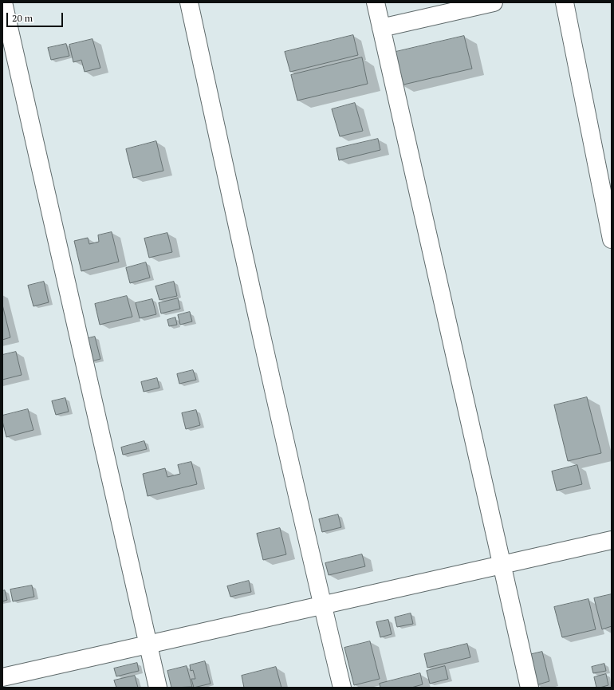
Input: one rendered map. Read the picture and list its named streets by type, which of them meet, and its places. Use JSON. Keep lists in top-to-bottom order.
{
  "scale_bar": "20 m"
}
